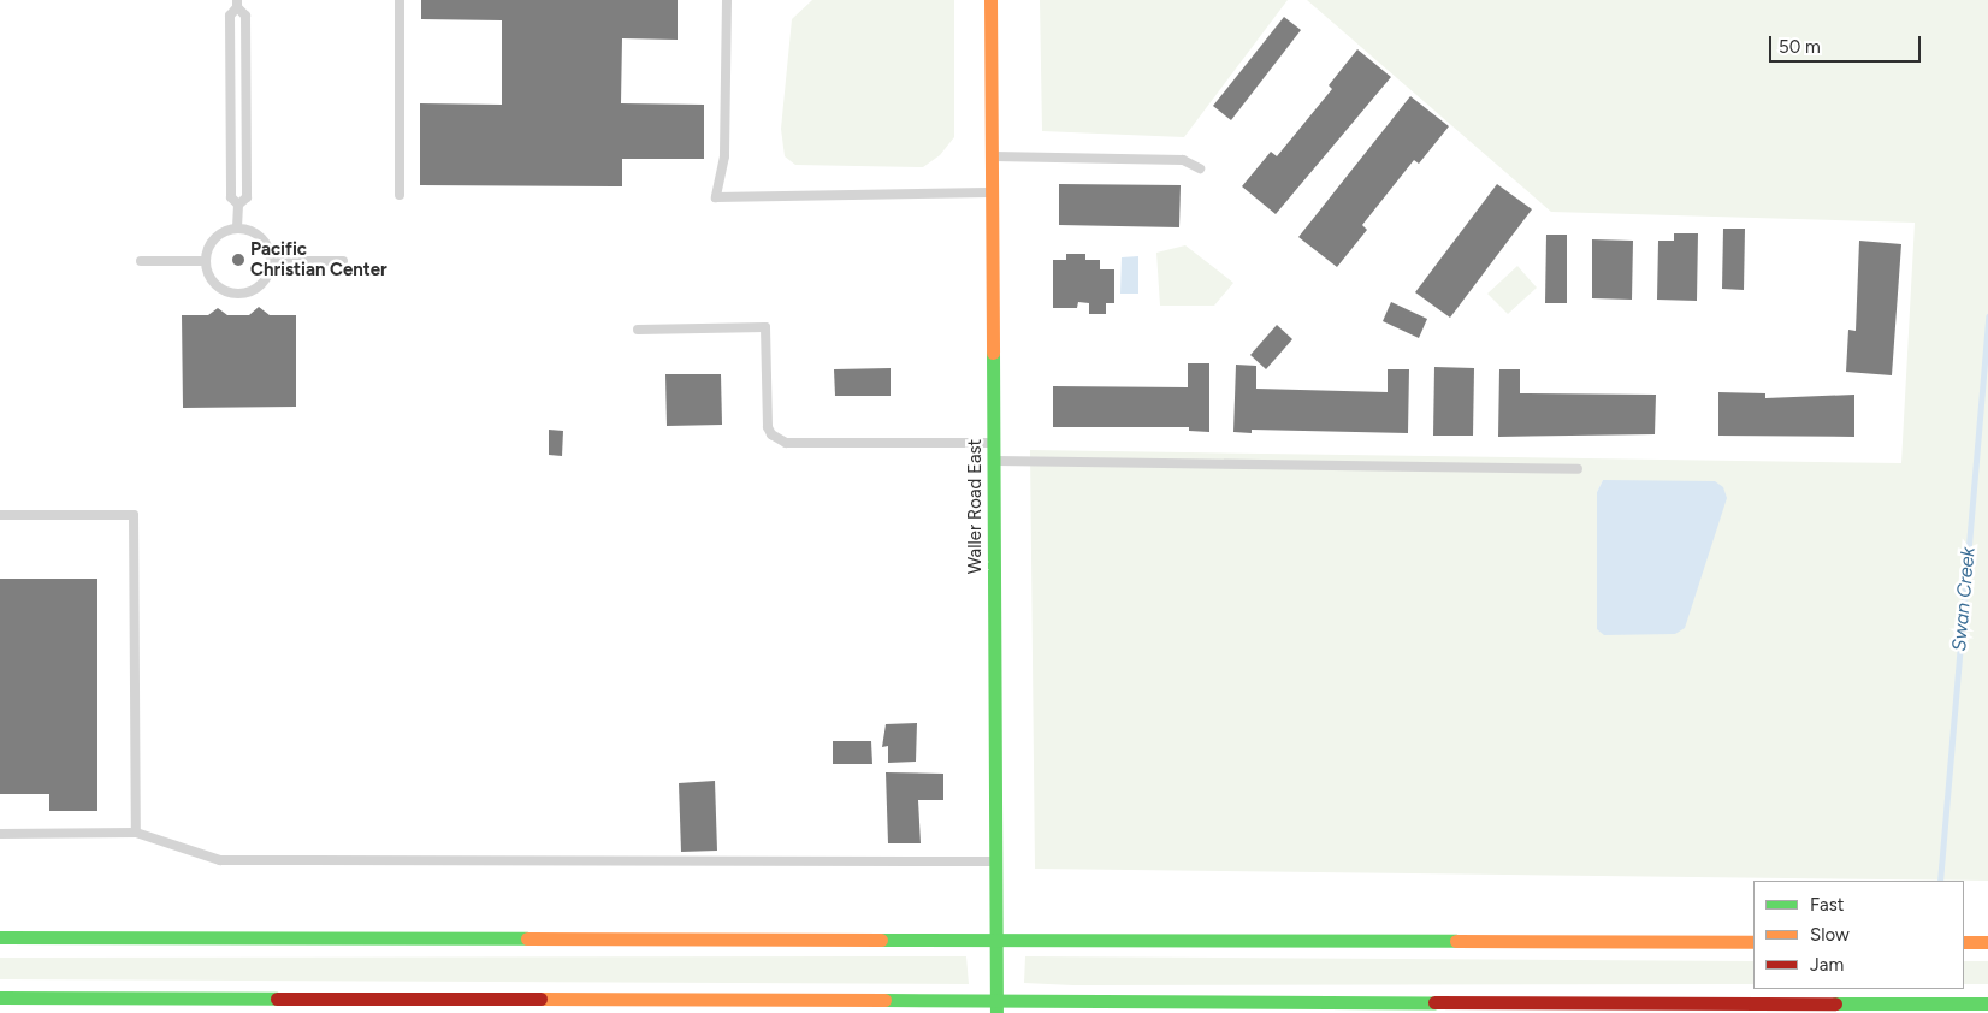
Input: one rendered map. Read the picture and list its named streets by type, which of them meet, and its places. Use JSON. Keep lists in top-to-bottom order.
{
  "streets": {
    "main road": ["Waller Road East"]
  },
  "water": ["Swan Creek"],
  "places": ["Pacific Christian Center"],
  "legend": ["Fast", "Slow", "Jam"],
  "scale_bar": "50 m"
}
